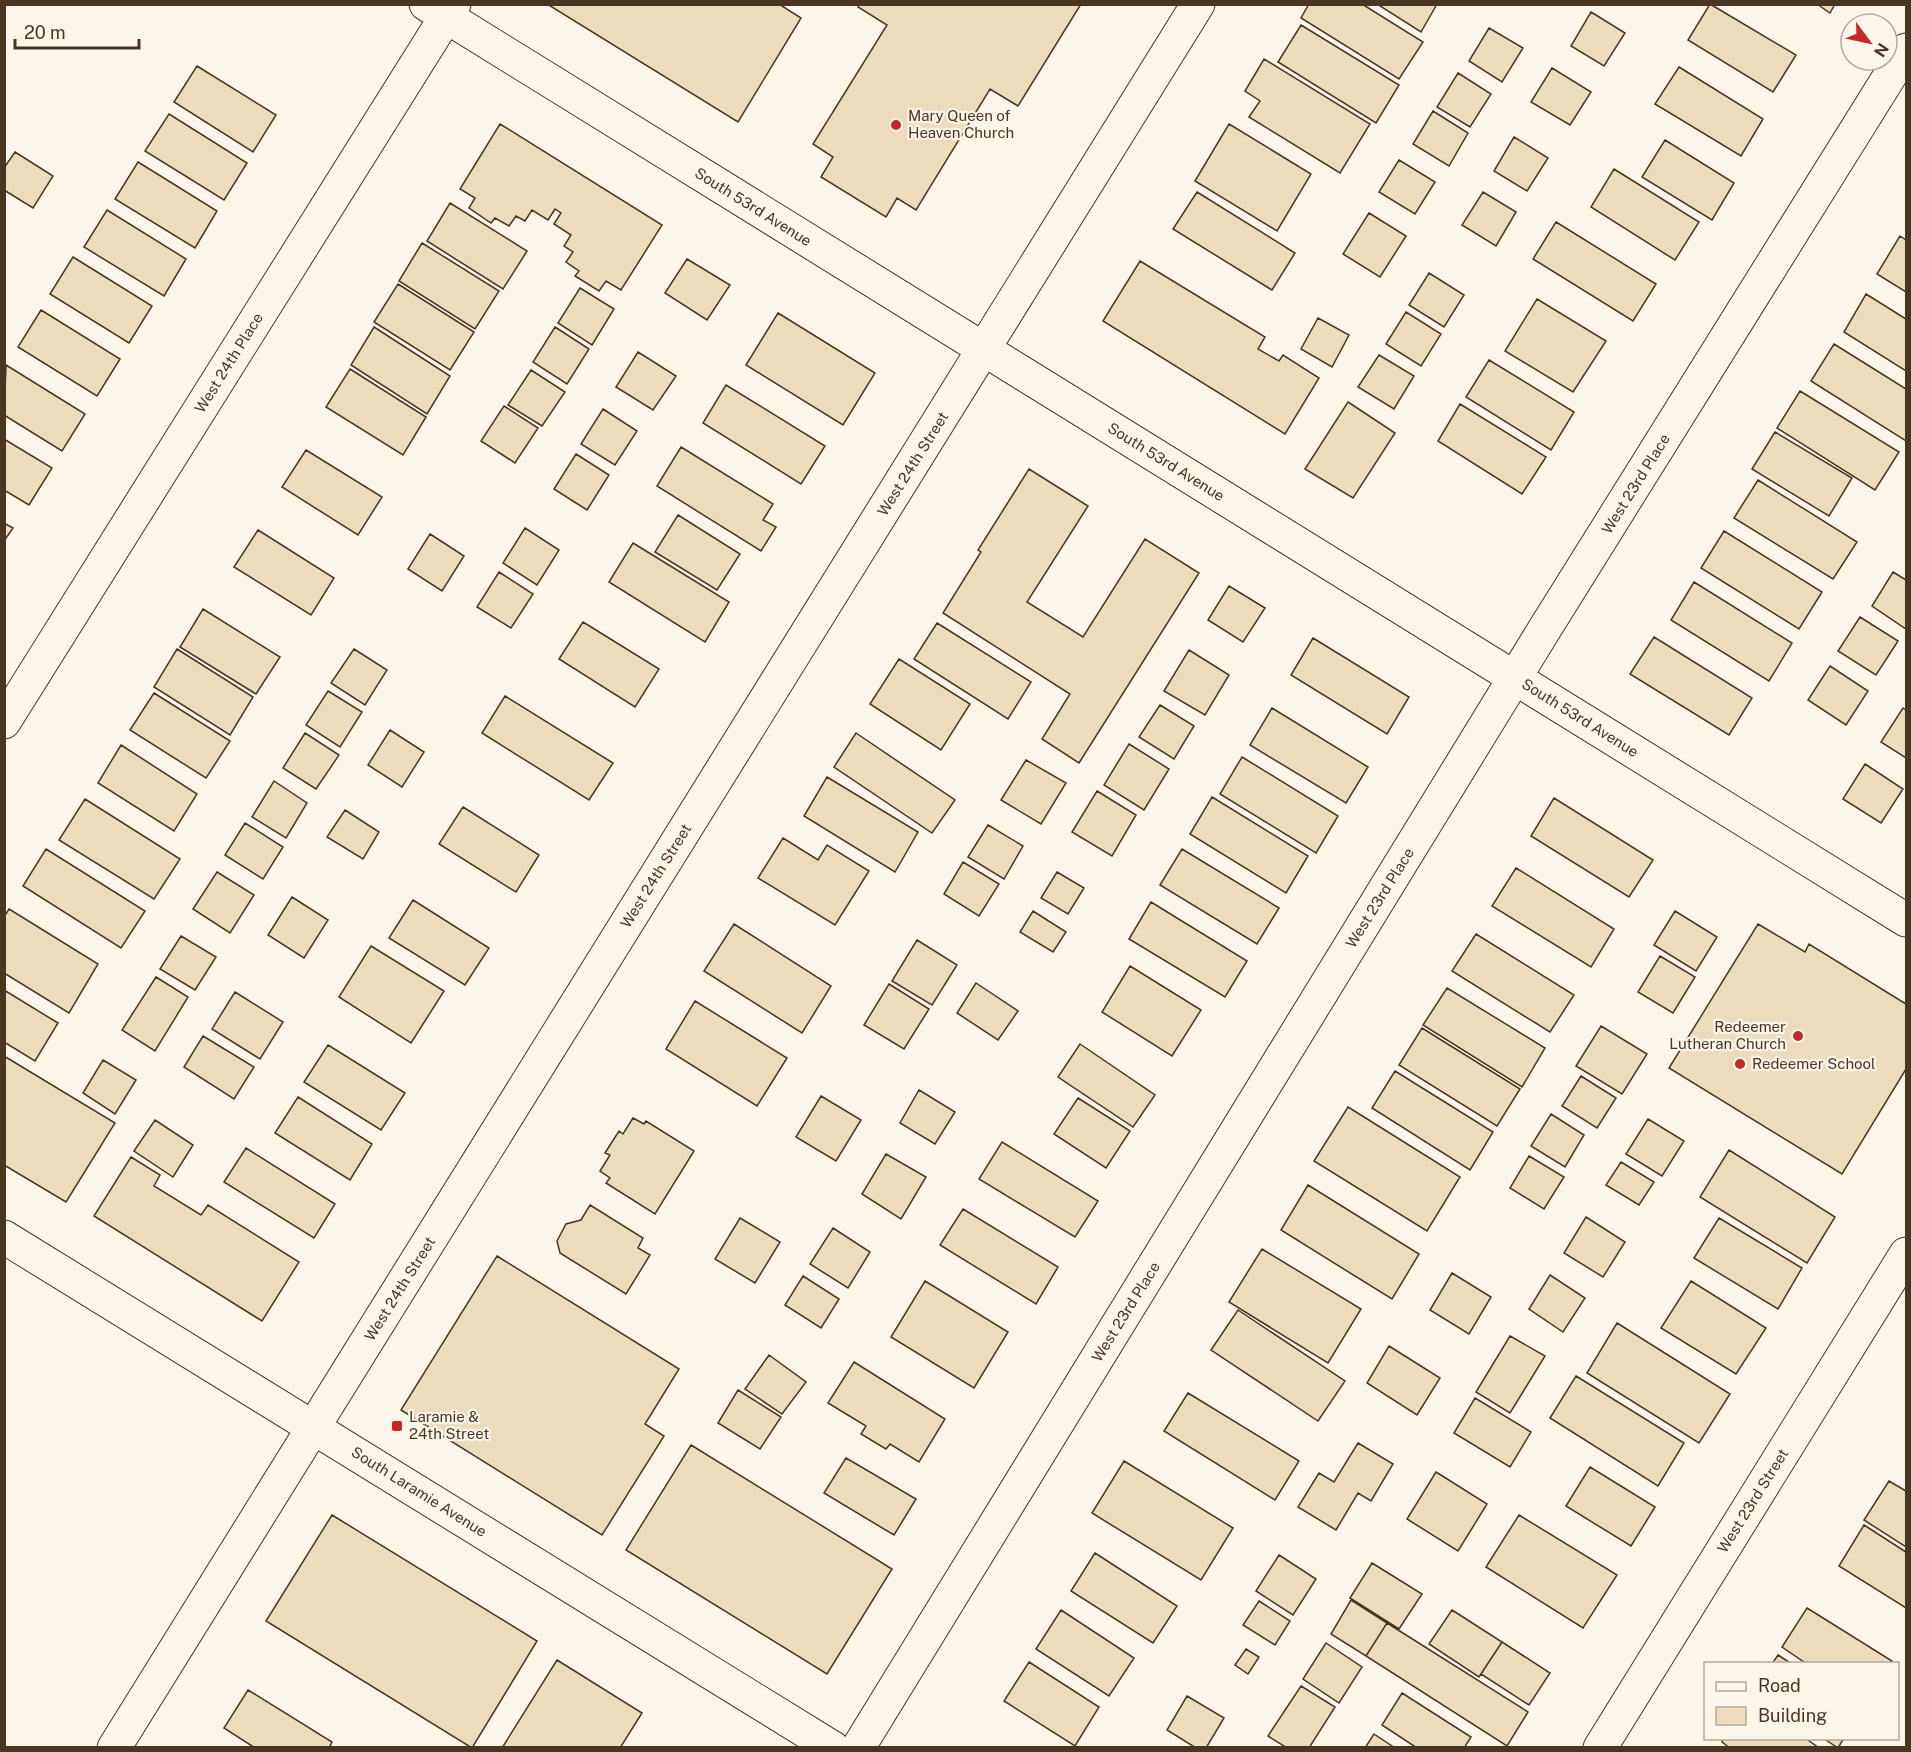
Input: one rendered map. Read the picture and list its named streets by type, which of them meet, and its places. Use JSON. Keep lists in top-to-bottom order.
{
  "streets": {
    "street": [
      "South 53rd Avenue",
      "West 24th Place",
      "West 24th Street",
      "West 23rd Place",
      "South Laramie Avenue",
      "West 23rd Street"
    ]
  },
  "crossings": [
    ["South 53rd Avenue", "West 24th Place"],
    ["South 53rd Avenue", "West 24th Street"],
    ["South 53rd Avenue", "West 23rd Place"],
    ["West 24th Street", "South Laramie Avenue"]
  ],
  "places": {
    "other": ["Mary Queen of Heaven Church", "Redeemer Lutheran Church", "Redeemer School"],
    "transit": ["Laramie & 24th Street"]
  },
  "legend": ["Road", "Building"],
  "scale_bar": "20 m",
  "north": "bottom right"
}
